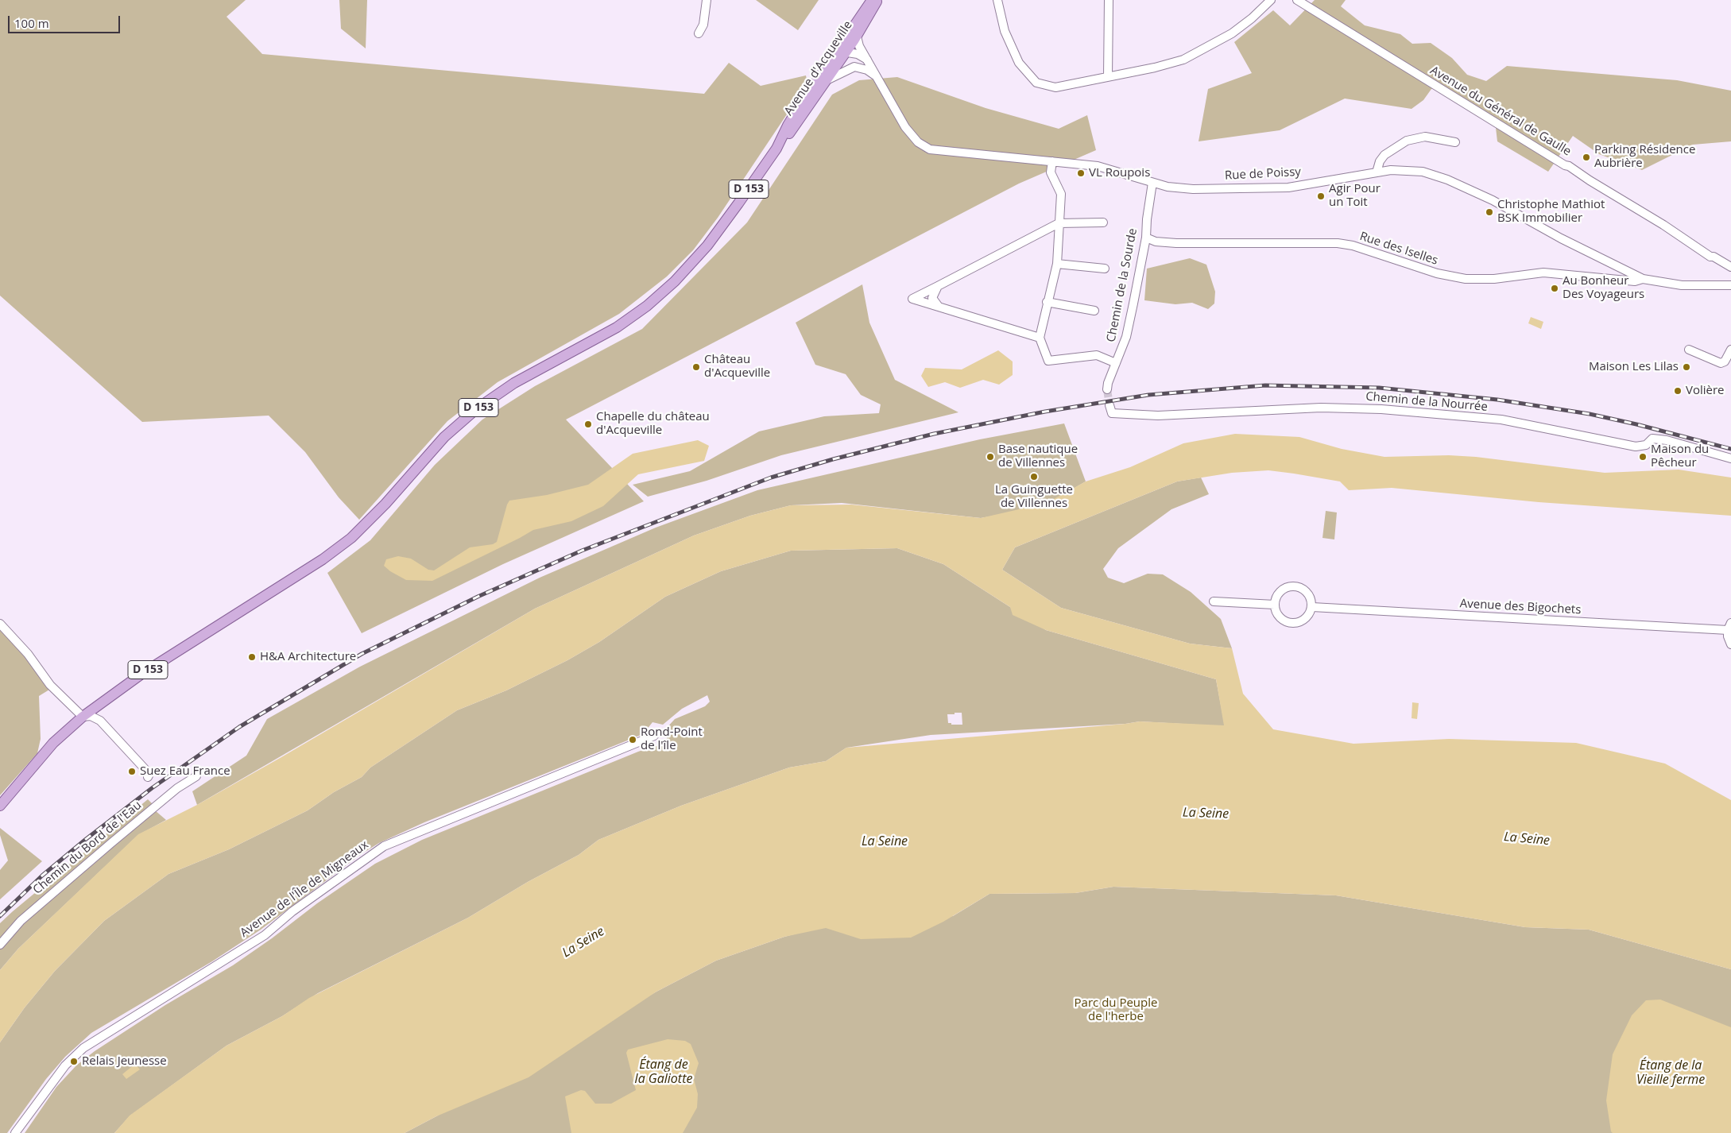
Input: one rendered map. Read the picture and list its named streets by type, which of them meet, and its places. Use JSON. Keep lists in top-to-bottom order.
{
  "streets": {
    "main road": ["Avenue d'Acqueville", "D 153"],
    "street": [
      "Avenue du Général de Gaulle",
      "Rue de Poissy",
      "Rue des Iselles",
      "Chemin de la Sourde",
      "Chemin de la Nourrée",
      "Avenue des Bigochets",
      "Chemin du Bord de l'Eau",
      "Avenue de l'Île de Migneaux"
    ]
  },
  "crossings": [
    ["Avenue d'Acqueville", "Rue de Poissy"],
    ["Avenue d'Acqueville", "D 153"],
    ["Rue de Poissy", "Rue des Iselles"],
    ["Rue de Poissy", "Chemin de la Sourde"],
    ["Rue des Iselles", "Chemin de la Sourde"]
  ],
  "water": ["La Seine", "Étang de la Galiotte", "Étang de la Vieille ferme"],
  "parks": ["Parc du Peuple de l'herbe"],
  "places": [
    "Parking Résidence Aubrière",
    "VL Roupois",
    "Agir Pour un Toit",
    "Christophe Mathiot BSK Immobilier",
    "Au Bonheur Des Voyageurs",
    "Château d'Acqueville",
    "Maison Les Lilas",
    "Volière",
    "Chapelle du château d'Acqueville",
    "Base nautique de Villennes",
    "Maison du Pêcheur",
    "La Guinguette de Villennes",
    "H&A Architecture",
    "Rond-Point de l'île",
    "Suez Eau France",
    "Relais Jeunesse"
  ],
  "scale_bar": "100 m"
}
